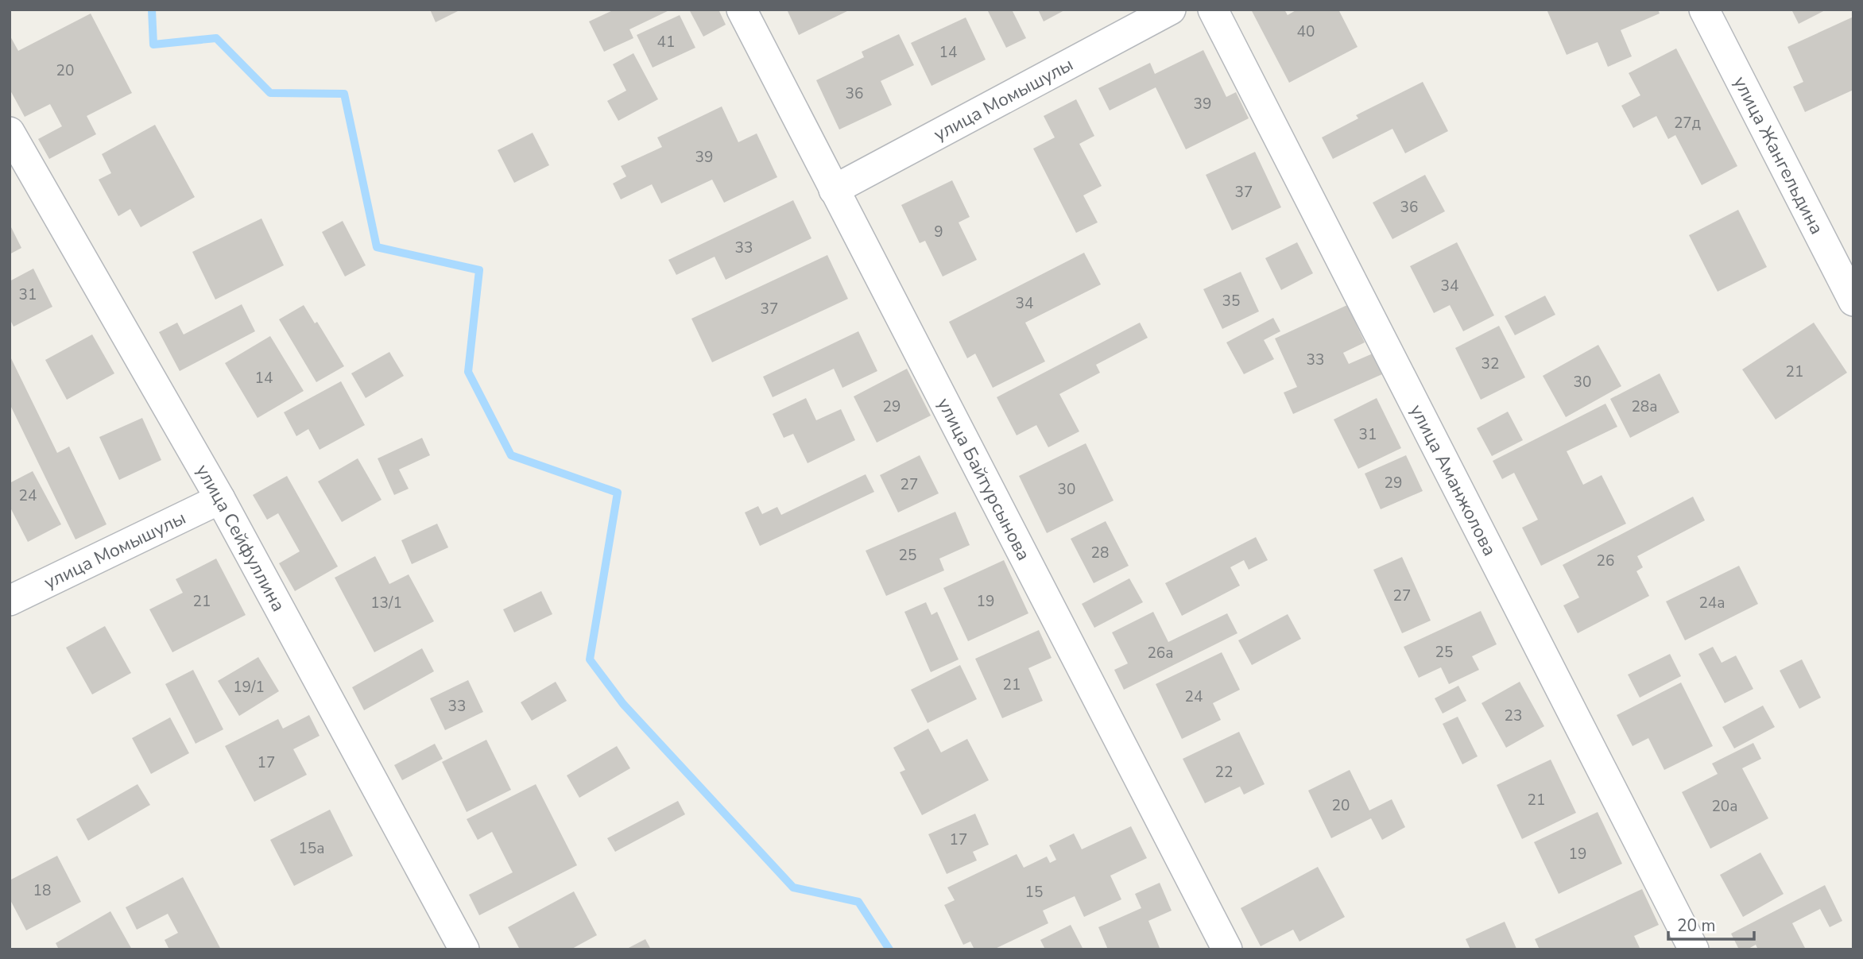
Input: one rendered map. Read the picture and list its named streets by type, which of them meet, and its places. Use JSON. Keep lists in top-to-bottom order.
{
  "streets": {
    "street": [
      "улица Момышулы",
      "улица Жангельдина",
      "улица Байтурсынова",
      "улица Аманжолова",
      "улица Сейфуллина"
    ]
  },
  "crossings": [
    ["улица Момышулы", "улица Байтурсынова"],
    ["улица Момышулы", "улица Сейфуллина"]
  ],
  "house_numbers": [
    "40",
    "41",
    "14",
    "20",
    "36",
    "39",
    "27д",
    "39",
    "37",
    "36",
    "9",
    "33",
    "34",
    "31",
    "35",
    "34",
    "37",
    "33",
    "32",
    "21",
    "14",
    "30",
    "29",
    "28а",
    "31",
    "29",
    "27",
    "30",
    "24",
    "28",
    "25",
    "26",
    "27",
    "21",
    "19",
    "13/1",
    "24а",
    "25",
    "26а",
    "21",
    "19/1",
    "24",
    "33",
    "23",
    "17",
    "22",
    "21",
    "20",
    "20а",
    "17",
    "15а",
    "19",
    "18",
    "15"
  ],
  "scale_bar": "20 m"
}
